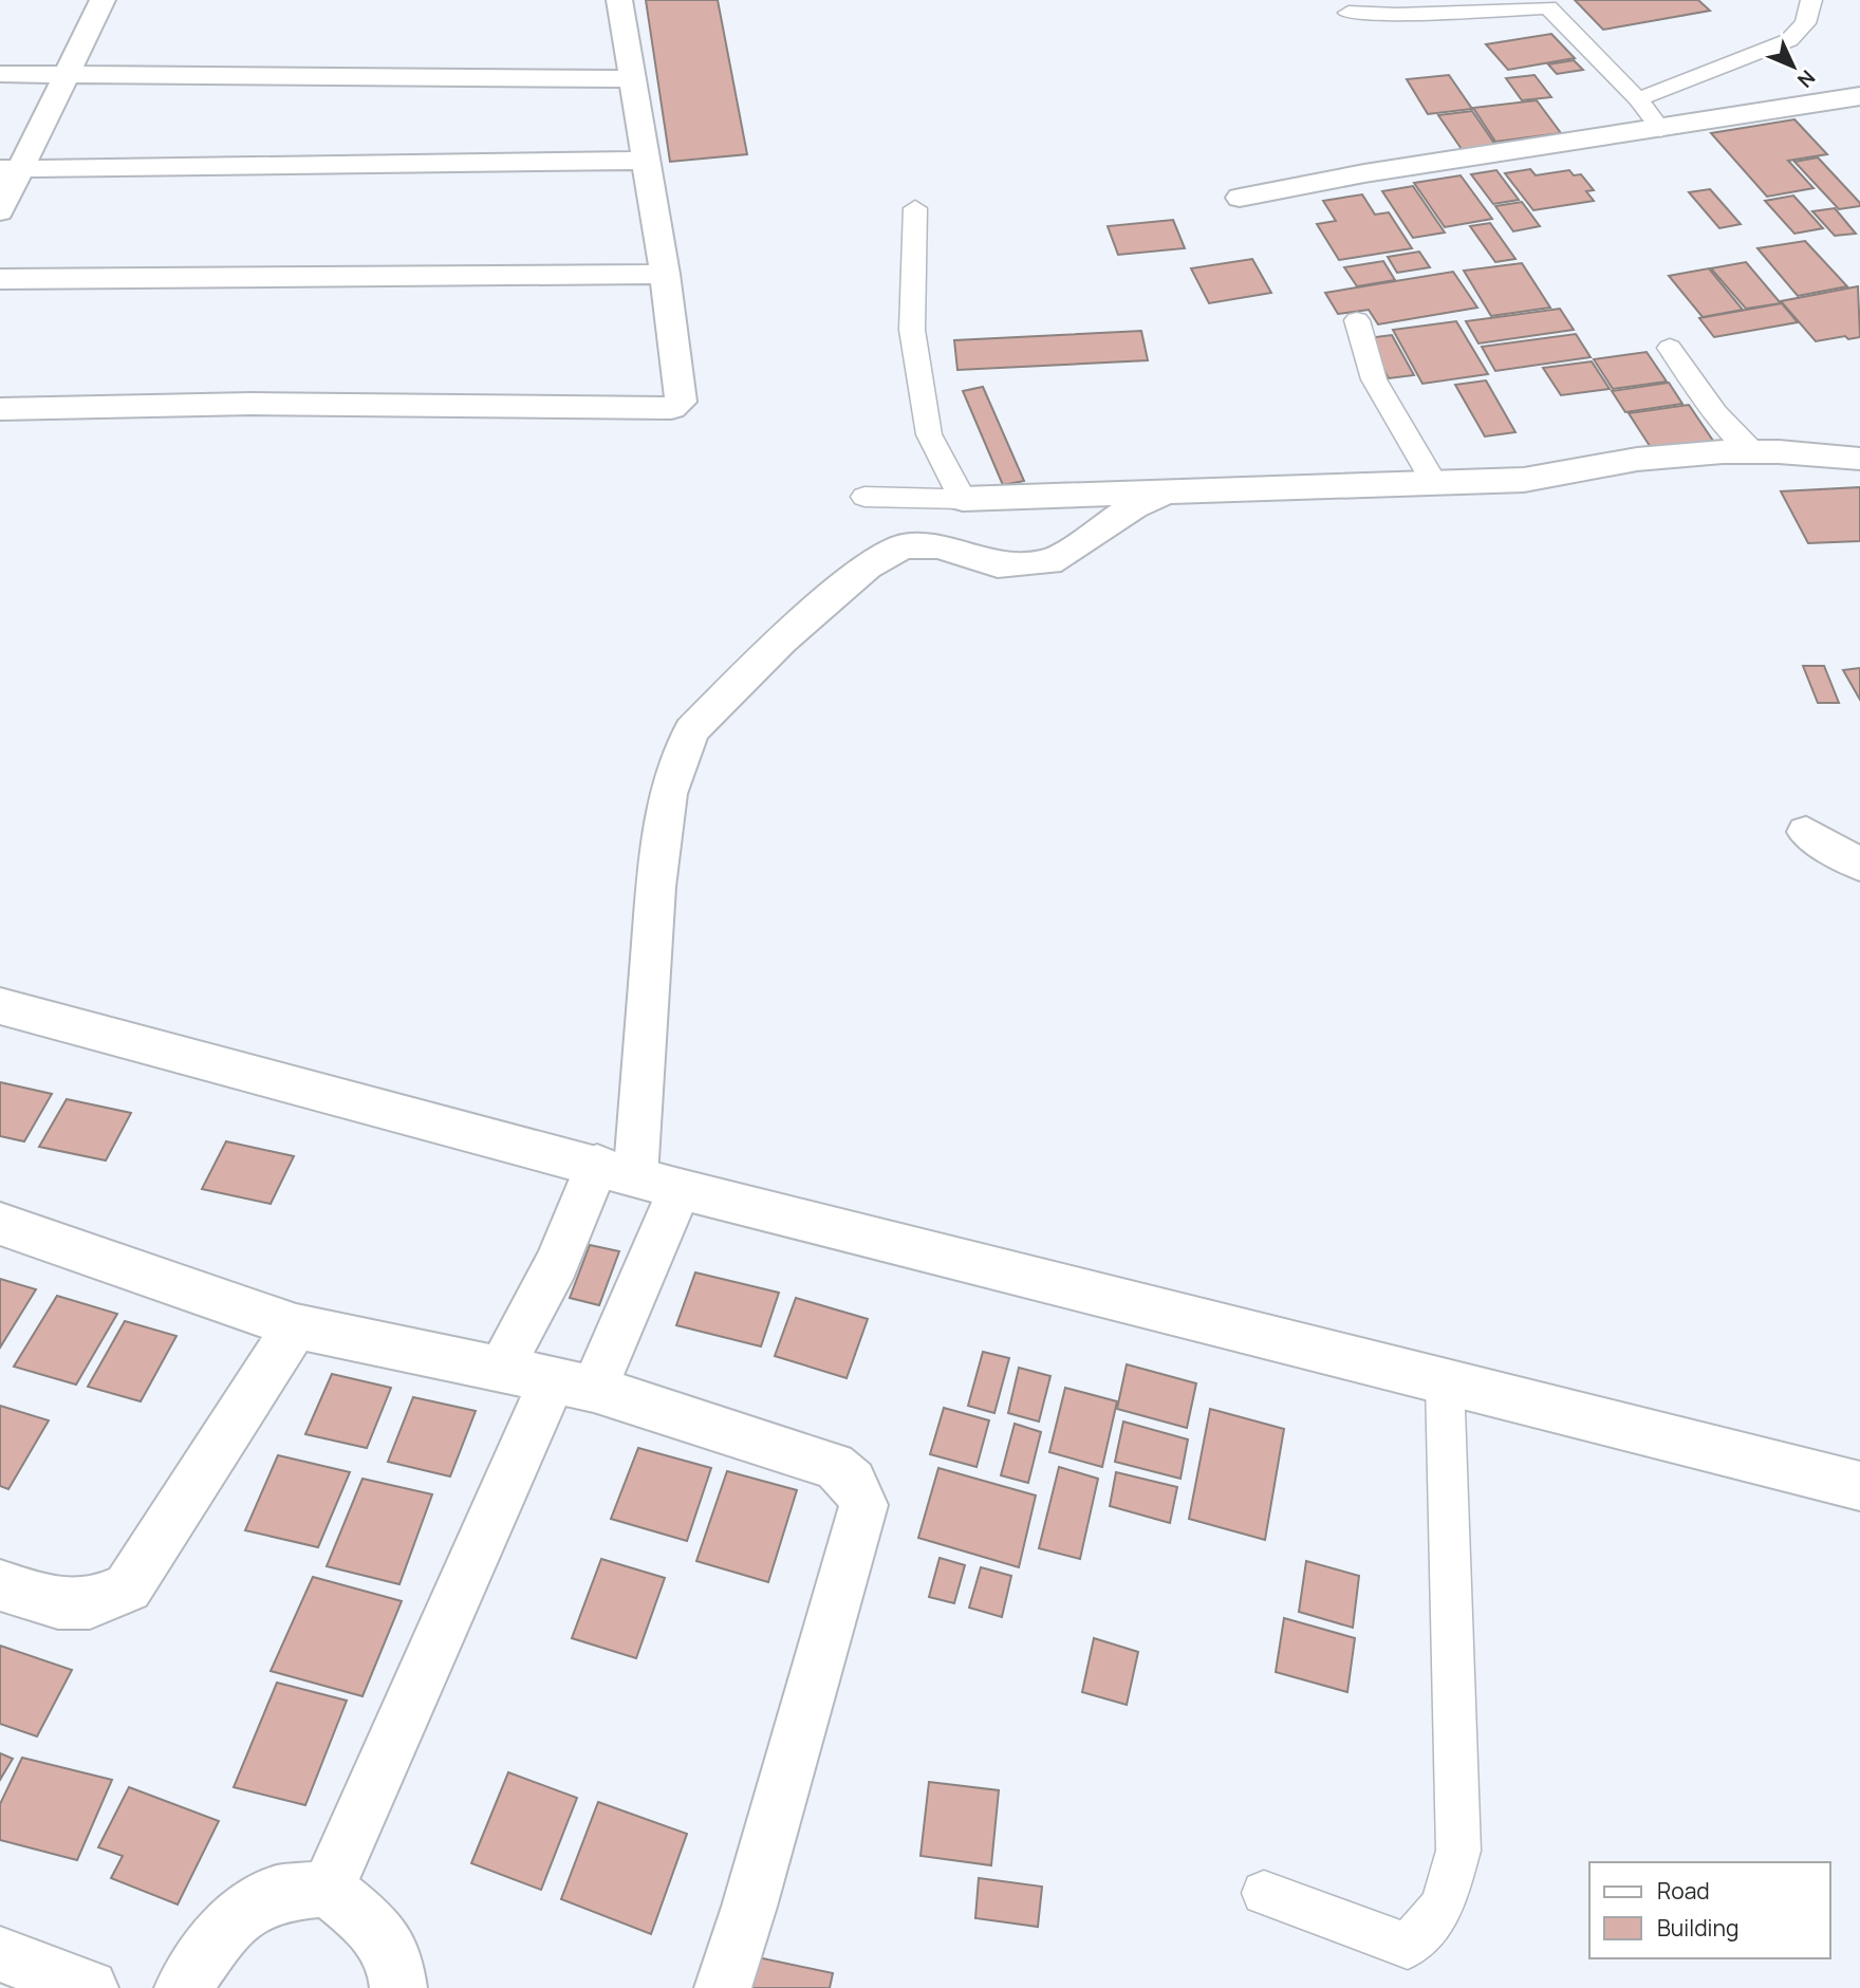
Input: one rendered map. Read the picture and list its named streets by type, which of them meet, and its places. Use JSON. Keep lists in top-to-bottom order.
{
  "legend": ["Road", "Building"],
  "north": "bottom right"
}
